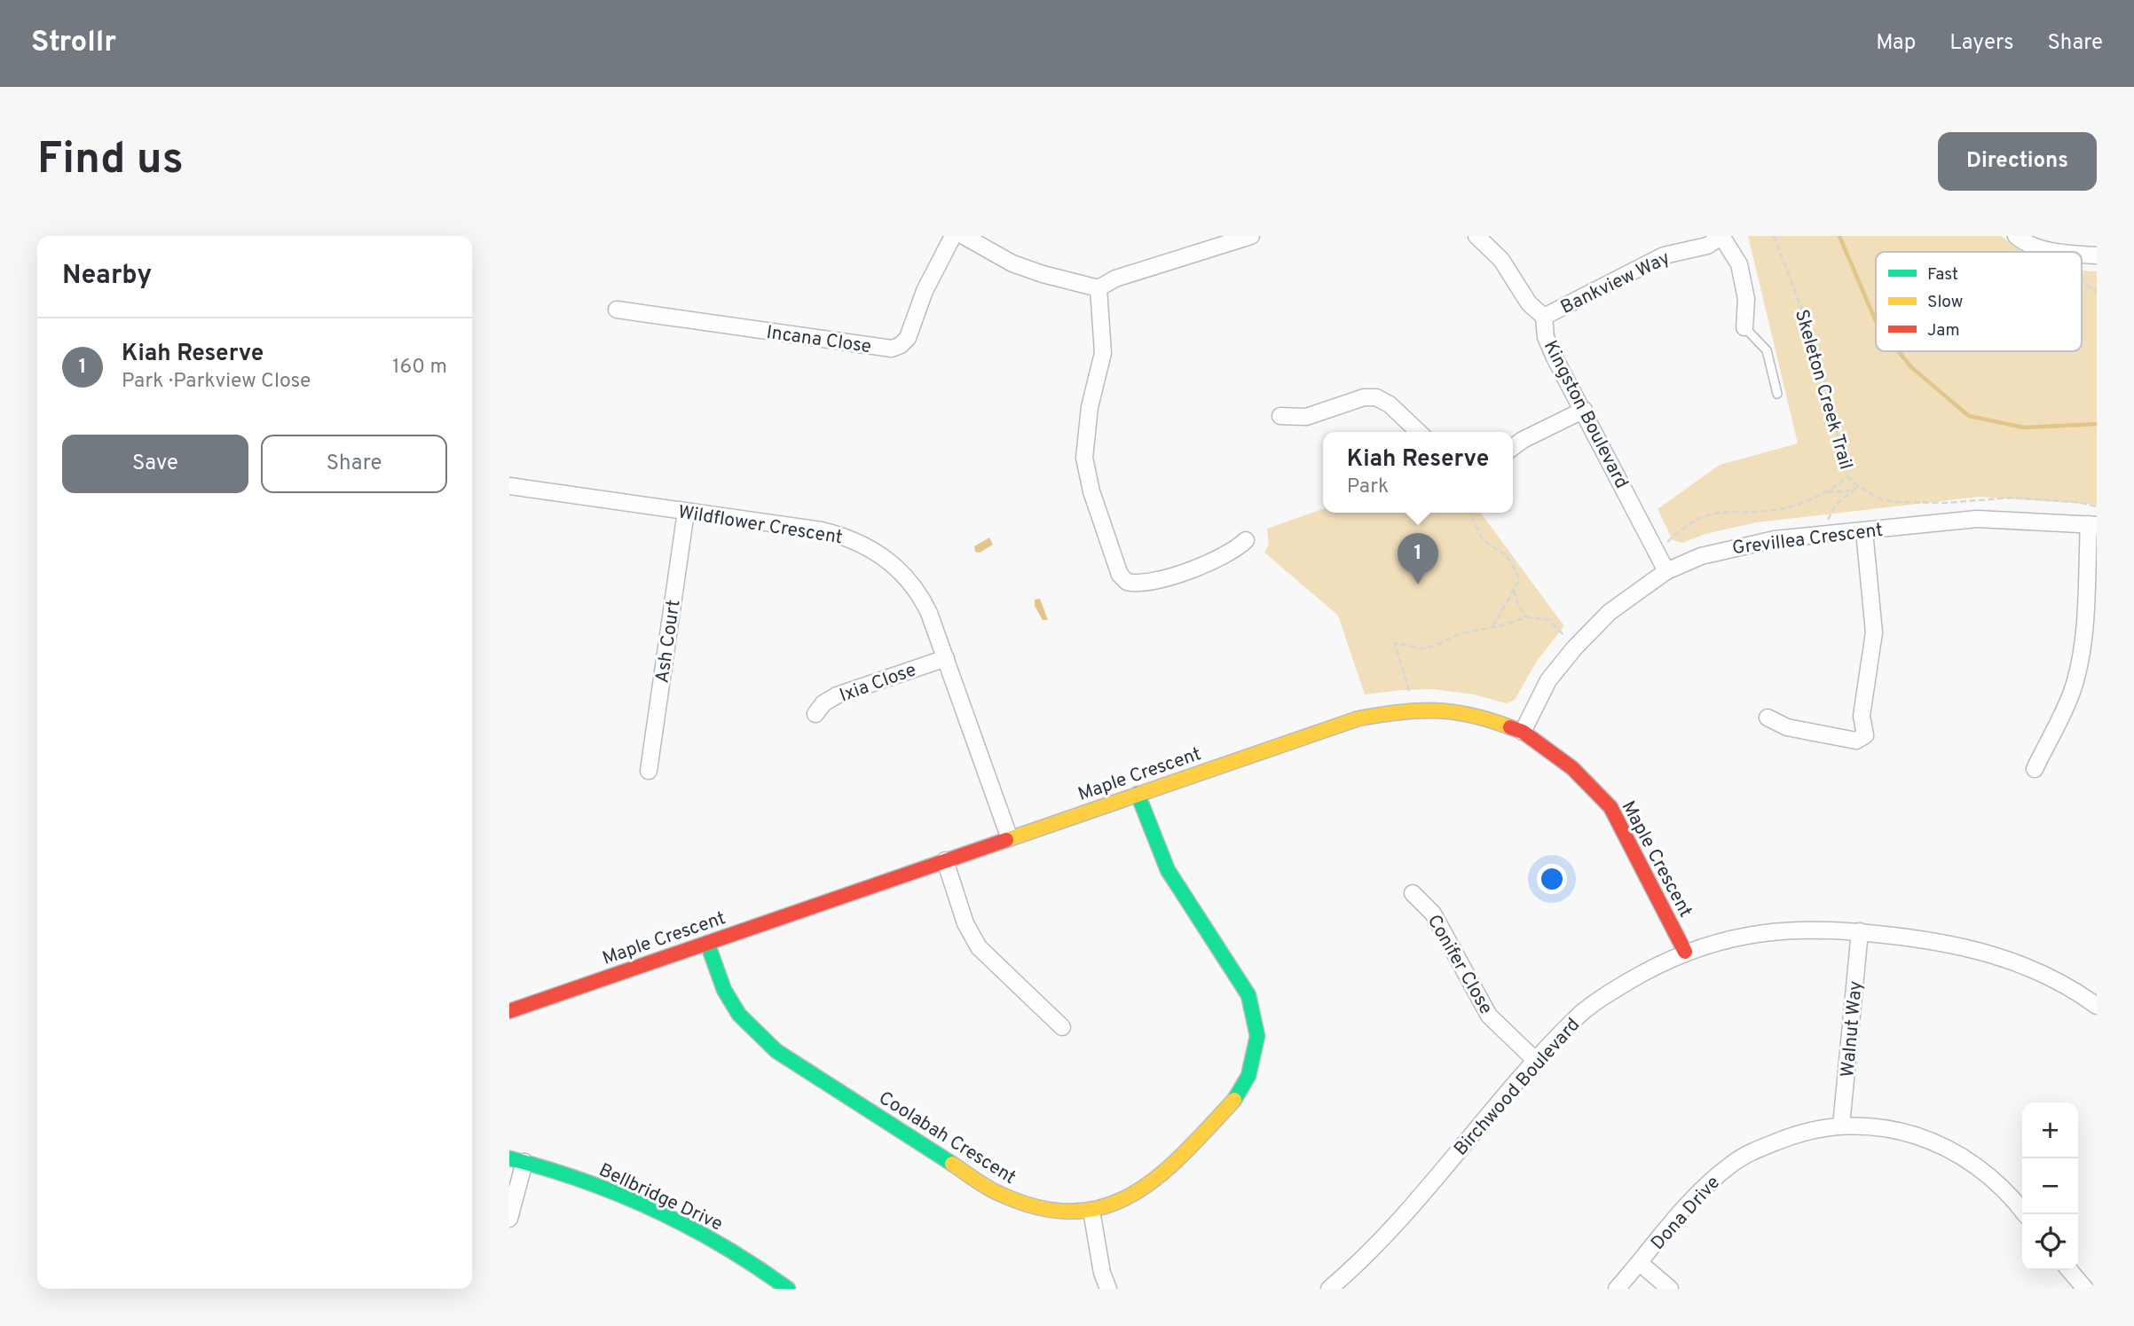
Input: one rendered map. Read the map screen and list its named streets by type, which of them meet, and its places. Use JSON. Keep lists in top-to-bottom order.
{
  "streets": {
    "street": [
      "Bankview Way",
      "Incana Close",
      "Kingston Boulevard",
      "Wildflower Crescent",
      "Grevillea Crescent",
      "Ash Court",
      "Ixia Close",
      "Maple Crescent",
      "Conifer Close",
      "Walnut Way",
      "Birchwood Boulevard",
      "Coolabah Crescent",
      "Bellbridge Drive",
      "Dona Drive"
    ],
    "path": ["Skeleton Creek Trail"]
  },
  "crossings": [
    ["Bankview Way", "Kingston Boulevard"],
    ["Kingston Boulevard", "Grevillea Crescent"],
    ["Wildflower Crescent", "Ash Court"],
    ["Wildflower Crescent", "Ixia Close"],
    ["Wildflower Crescent", "Maple Crescent"],
    ["Grevillea Crescent", "Maple Crescent"],
    ["Maple Crescent", "Birchwood Boulevard"],
    ["Maple Crescent", "Coolabah Crescent"],
    ["Conifer Close", "Birchwood Boulevard"],
    ["Walnut Way", "Birchwood Boulevard"],
    ["Walnut Way", "Dona Drive"]
  ],
  "legend": ["Fast", "Slow", "Jam"],
  "page": {
    "header": "Strollr",
    "nav": ["Map", "Layers", "Share"],
    "buttons": [
      "Directions",
      ["Save", "Share"]
    ],
    "title": "Find us",
    "heading": "Nearby",
    "list": [
      {
        "mark": "1",
        "name": "Kiah Reserve",
        "note": "Park · Parkview Close",
        "value": "160 m"
      }
    ],
    "popup": ["Kiah Reserve", "Park"],
    "pins": "1",
    "map_buttons": ["+", "−"]
  }
}
